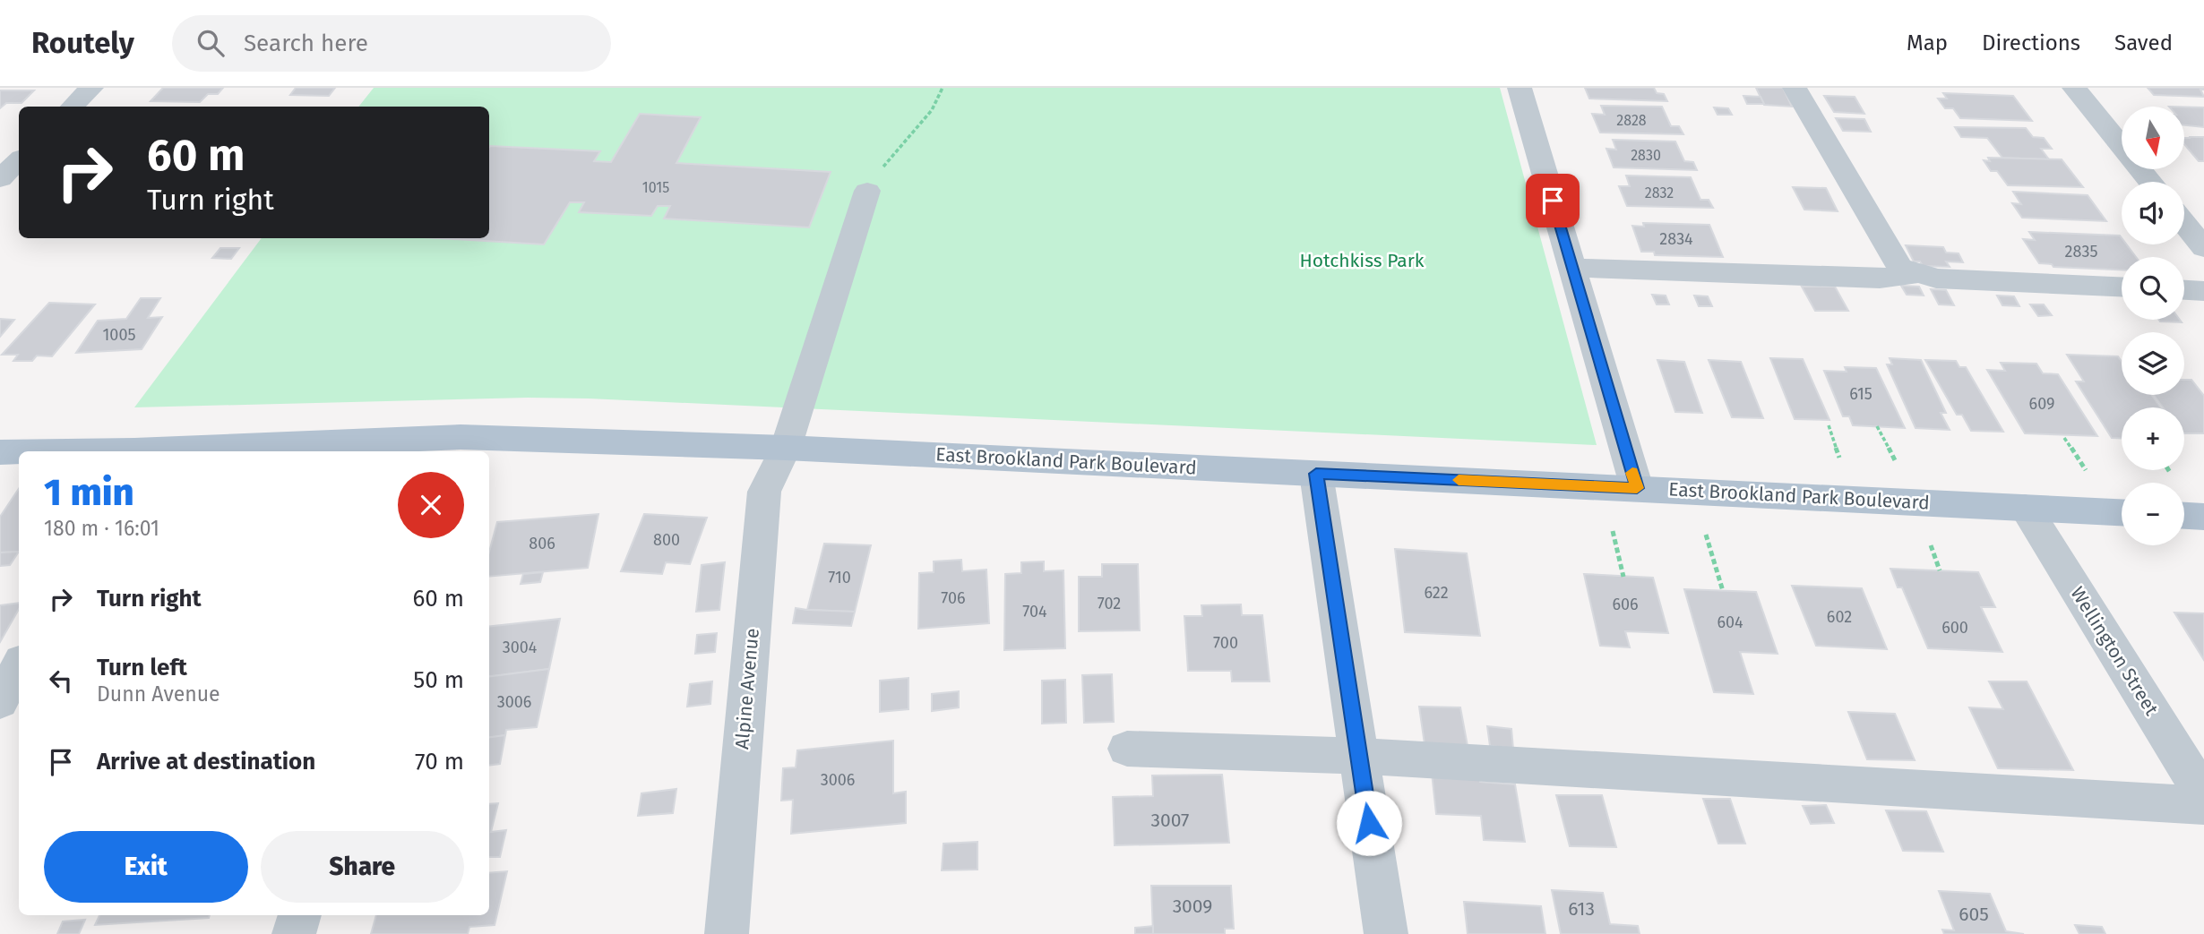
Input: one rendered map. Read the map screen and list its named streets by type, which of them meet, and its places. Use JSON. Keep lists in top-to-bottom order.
{
  "streets": {
    "main road": ["East Brookland Park Boulevard"],
    "street": ["Wellington Street", "Alpine Avenue"]
  },
  "crossings": [
    ["East Brookland Park Boulevard", "Wellington Street"],
    ["East Brookland Park Boulevard", "Alpine Avenue"]
  ],
  "parks": ["Hotchkiss Park"],
  "house_numbers": [
    "2828",
    "2830",
    "1015",
    "2832",
    "2834",
    "2835",
    "1005",
    "615",
    "609",
    "800",
    "806",
    "710",
    "622",
    "706",
    "702",
    "606",
    "704",
    "602",
    "604",
    "600",
    "700",
    "3004",
    "3006",
    "3006",
    "3007",
    "3009",
    "613",
    "605"
  ],
  "north": "bottom",
  "page": {
    "header": "Routely",
    "search": "Search here",
    "nav": ["Map", "Directions", "Saved"],
    "map_buttons": ["+", "−"],
    "turn": ["60 m", "Turn right"],
    "heading": ["1 min", "180 m · 16:01"],
    "list": [
      {
        "name": "Turn right",
        "value": "60 m"
      },
      {
        "name": "Turn left",
        "note": "Dunn Avenue",
        "value": "50 m"
      },
      {
        "name": "Arrive at destination",
        "value": "70 m"
      }
    ],
    "buttons": ["Exit", "Share"]
  }
}
